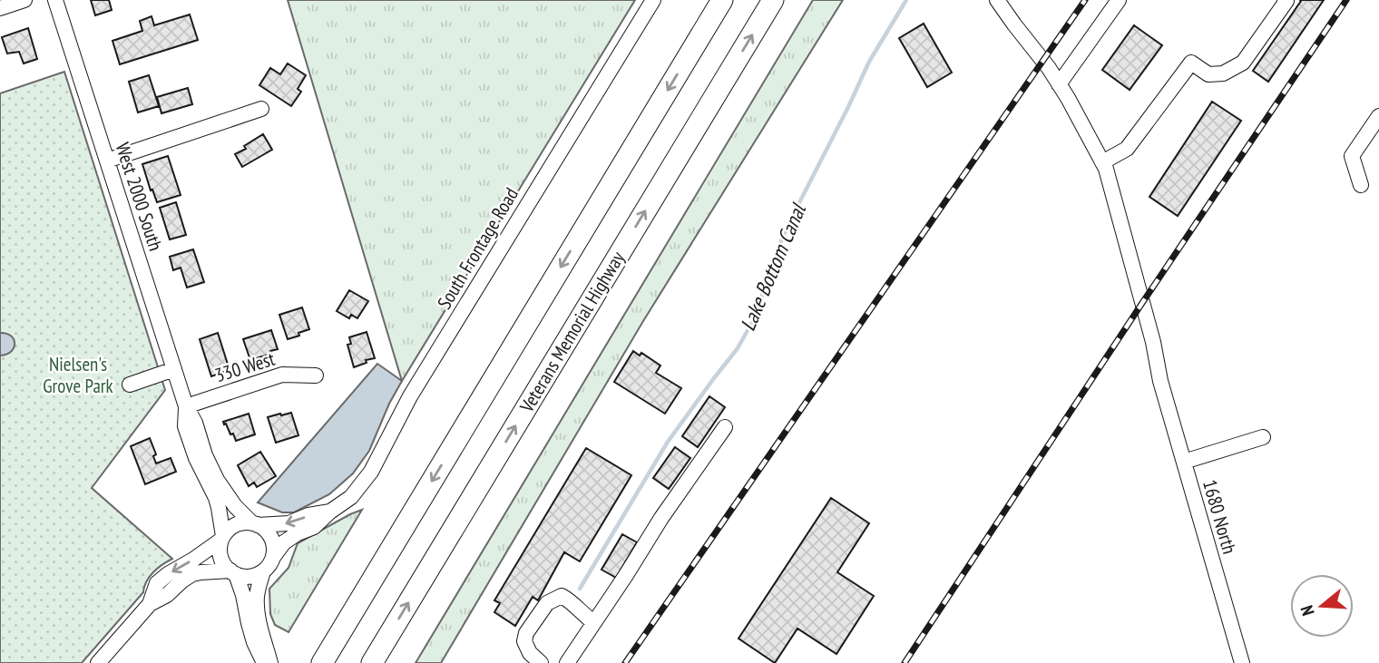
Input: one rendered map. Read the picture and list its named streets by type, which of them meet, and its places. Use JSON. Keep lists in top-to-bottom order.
{
  "streets": {
    "highway": ["Veterans Memorial Highway"],
    "street": [
      "West 2000 South",
      "South Frontage Road",
      "330 West",
      "1680 North"
    ]
  },
  "crossings": [
    ["West 2000 South", "South Frontage Road"],
    ["West 2000 South", "330 West"]
  ],
  "water": ["Lake Bottom Canal"],
  "parks": ["Nielsen's Grove Park"],
  "north": "left"
}
